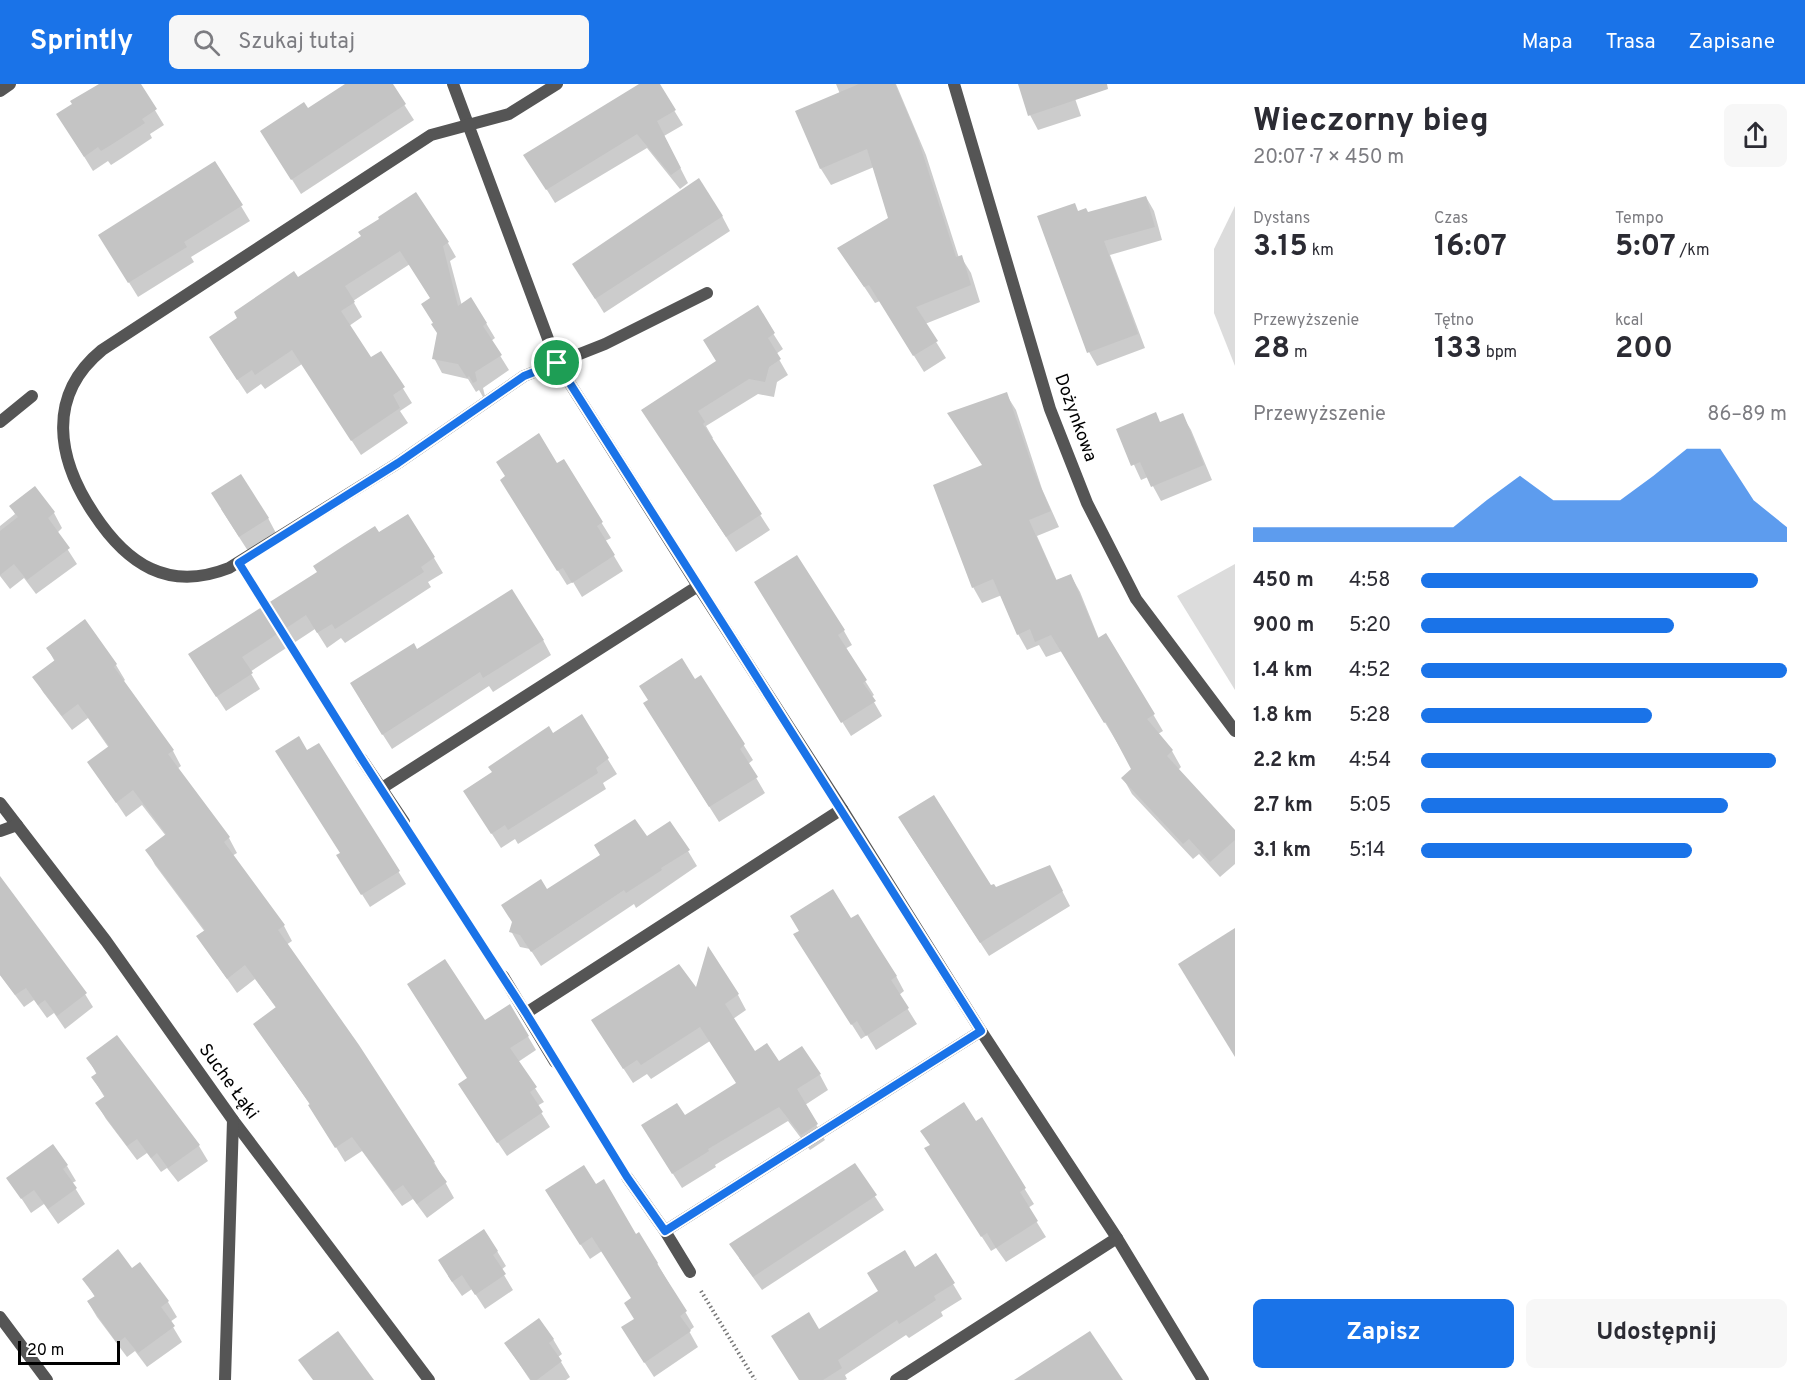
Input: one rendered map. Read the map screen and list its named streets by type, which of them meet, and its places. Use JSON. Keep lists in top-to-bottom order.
{
  "streets": {
    "street": ["Dożynkowa", "Suche Łąki"]
  },
  "scale_bar": "20 m",
  "page": {
    "header": "Sprintly",
    "search": "Szukaj tutaj",
    "nav": ["Mapa", "Trasa", "Zapisane"],
    "heading": ["Wieczorny bieg", "20:07 · 7 × 450 m"],
    "stats": [
      ["Dystans", "3.15 km"],
      ["Czas", "16:07"],
      ["Tempo", "5:07 /km"],
      ["Przewyższenie", "28 m"],
      ["Tętno", "133 bpm"],
      ["kcal", "200"]
    ],
    "chart": ["Przewyższenie", "86–89 m"],
    "list": [
      {
        "name": "450 m",
        "note": "4:58"
      },
      {
        "name": "900 m",
        "note": "5:20"
      },
      {
        "name": "1.4 km",
        "note": "4:52"
      },
      {
        "name": "1.8 km",
        "note": "5:28"
      },
      {
        "name": "2.2 km",
        "note": "4:54"
      },
      {
        "name": "2.7 km",
        "note": "5:05"
      },
      {
        "name": "3.1 km",
        "note": "5:14"
      }
    ],
    "buttons": ["Zapisz", "Udostępnij"],
    "scale": "20 m"
  }
}
